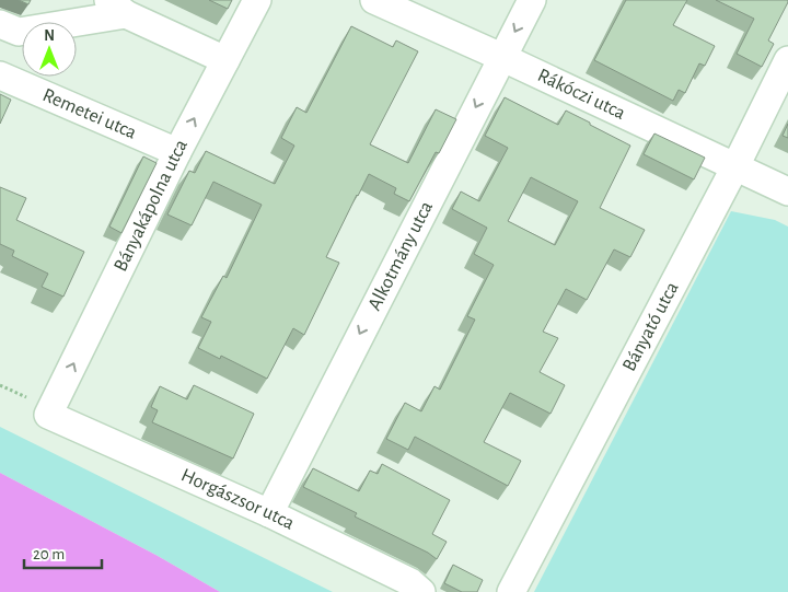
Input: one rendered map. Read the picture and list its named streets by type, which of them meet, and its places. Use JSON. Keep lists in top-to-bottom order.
{
  "streets": {
    "street": [
      "Rákóczi utca",
      "Remetei utca",
      "Bányakápolna utca",
      "Alkotmány utca",
      "Bányató utca",
      "Horgászsor utca"
    ]
  },
  "crossings": [
    ["Rákóczi utca", "Alkotmány utca"],
    ["Rákóczi utca", "Bányató utca"],
    ["Remetei utca", "Bányakápolna utca"],
    ["Bányakápolna utca", "Horgászsor utca"],
    ["Alkotmány utca", "Horgászsor utca"]
  ],
  "one_way": ["Bányakápolna utca", "Alkotmány utca"],
  "scale_bar": "20 m",
  "north": "top"
}
